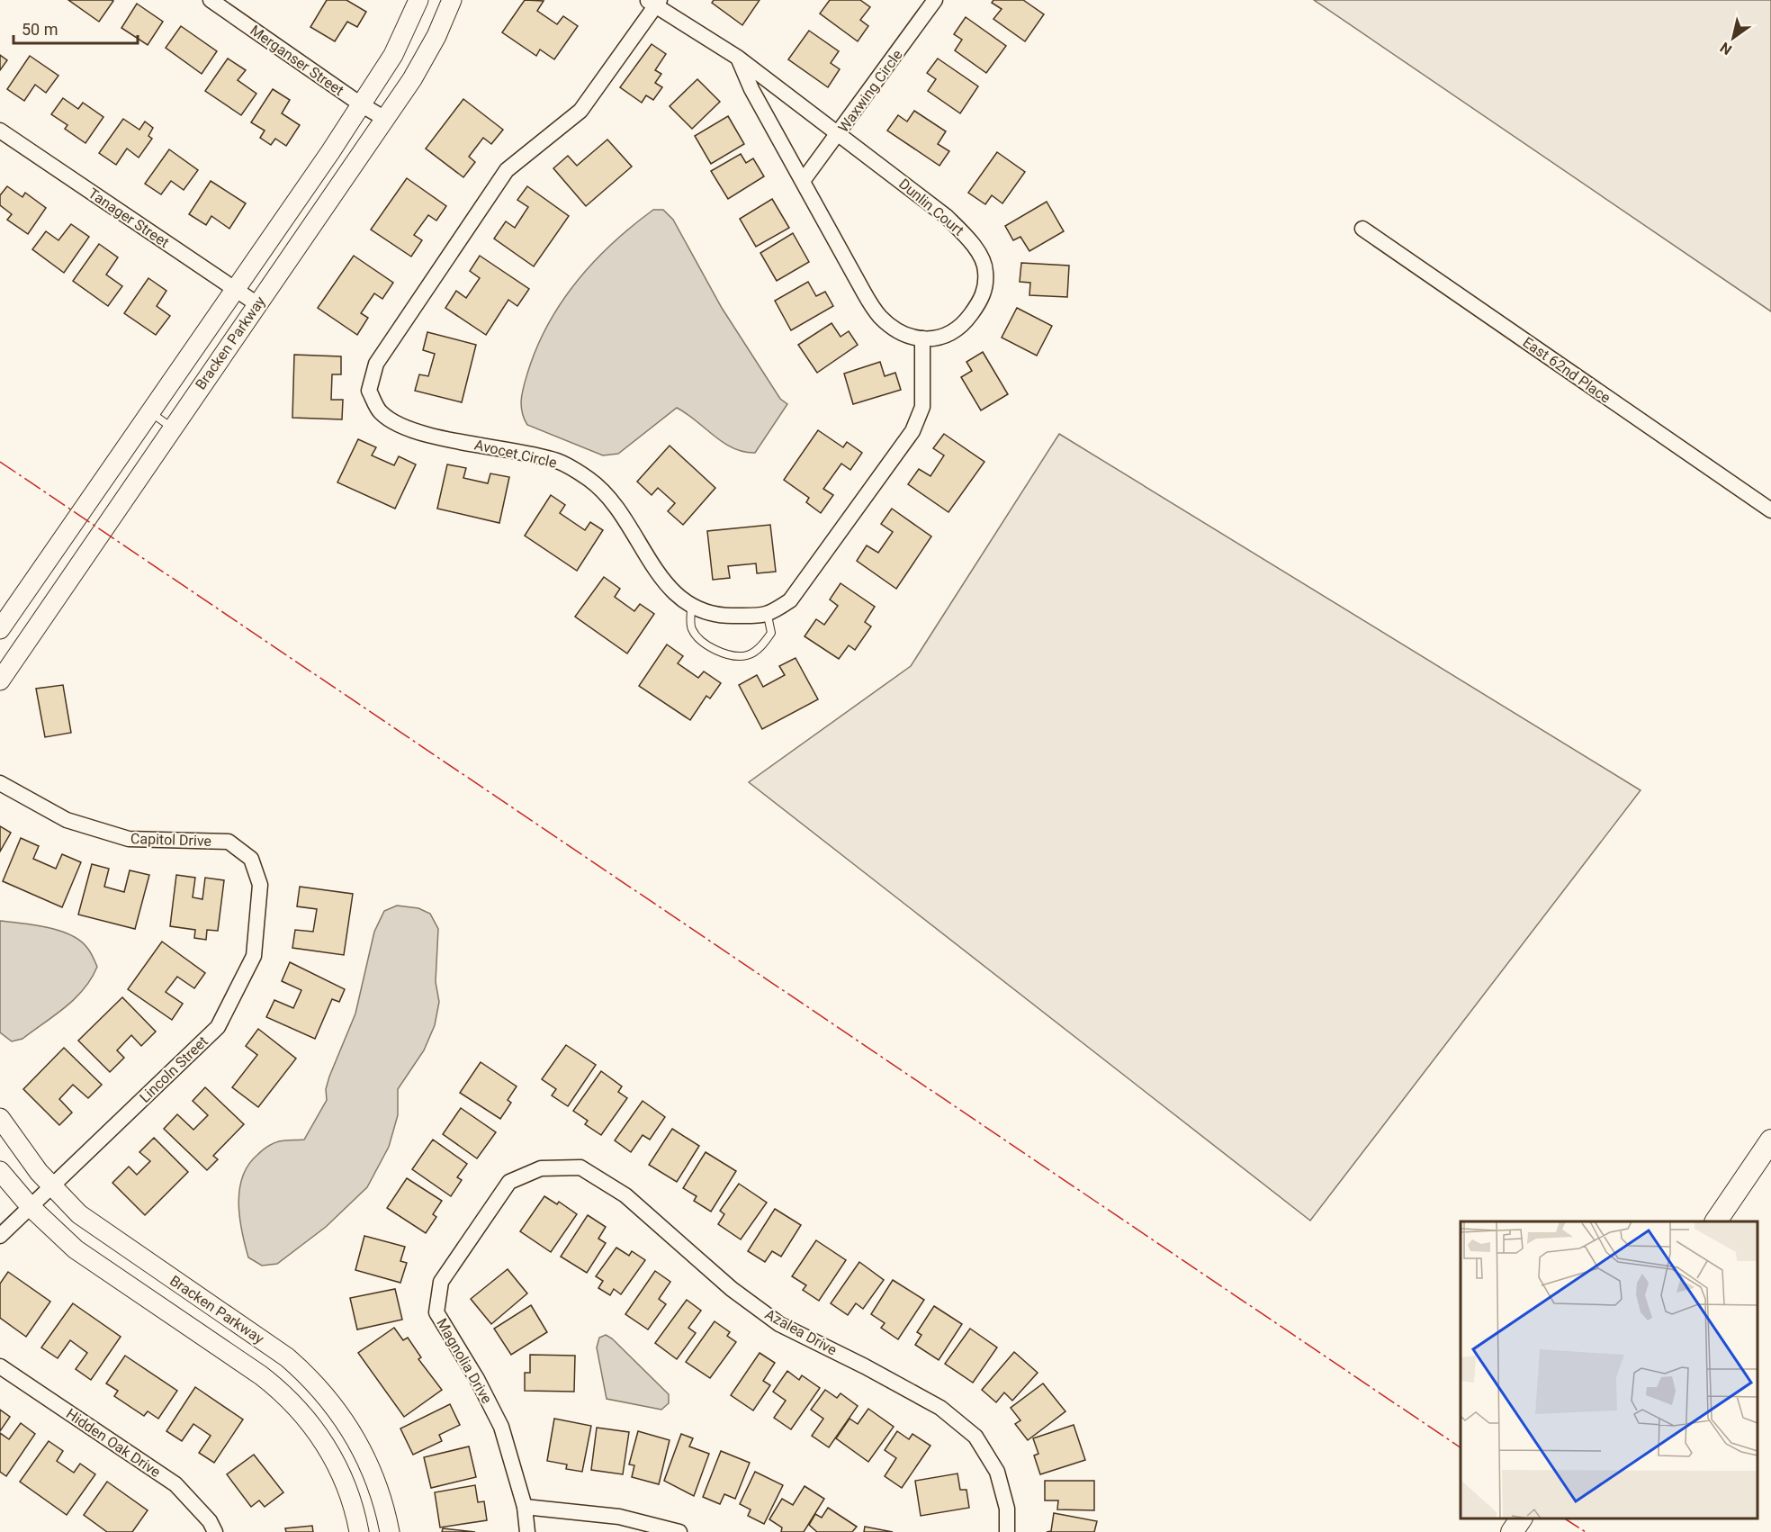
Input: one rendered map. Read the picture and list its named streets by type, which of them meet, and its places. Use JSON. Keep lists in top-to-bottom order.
{
  "streets": {
    "street": [
      "Merganser Street",
      "Waxwing Circle",
      "Dunlin Court",
      "Tanager Street",
      "Bracken Parkway",
      "East 62nd Place",
      "Avocet Circle",
      "Capitol Drive",
      "Lincoln Street",
      "Azalea Drive",
      "Magnolia Drive",
      "Hidden Oak Drive"
    ]
  },
  "crossings": [
    ["Merganser Street", "Bracken Parkway"],
    ["Waxwing Circle", "Dunlin Court"],
    ["Dunlin Court", "Avocet Circle"],
    ["Tanager Street", "Bracken Parkway"],
    ["Bracken Parkway", "Lincoln Street"],
    ["Capitol Drive", "Lincoln Street"],
    ["Azalea Drive", "Magnolia Drive"]
  ],
  "scale_bar": "50 m",
  "north": "bottom left"
}
